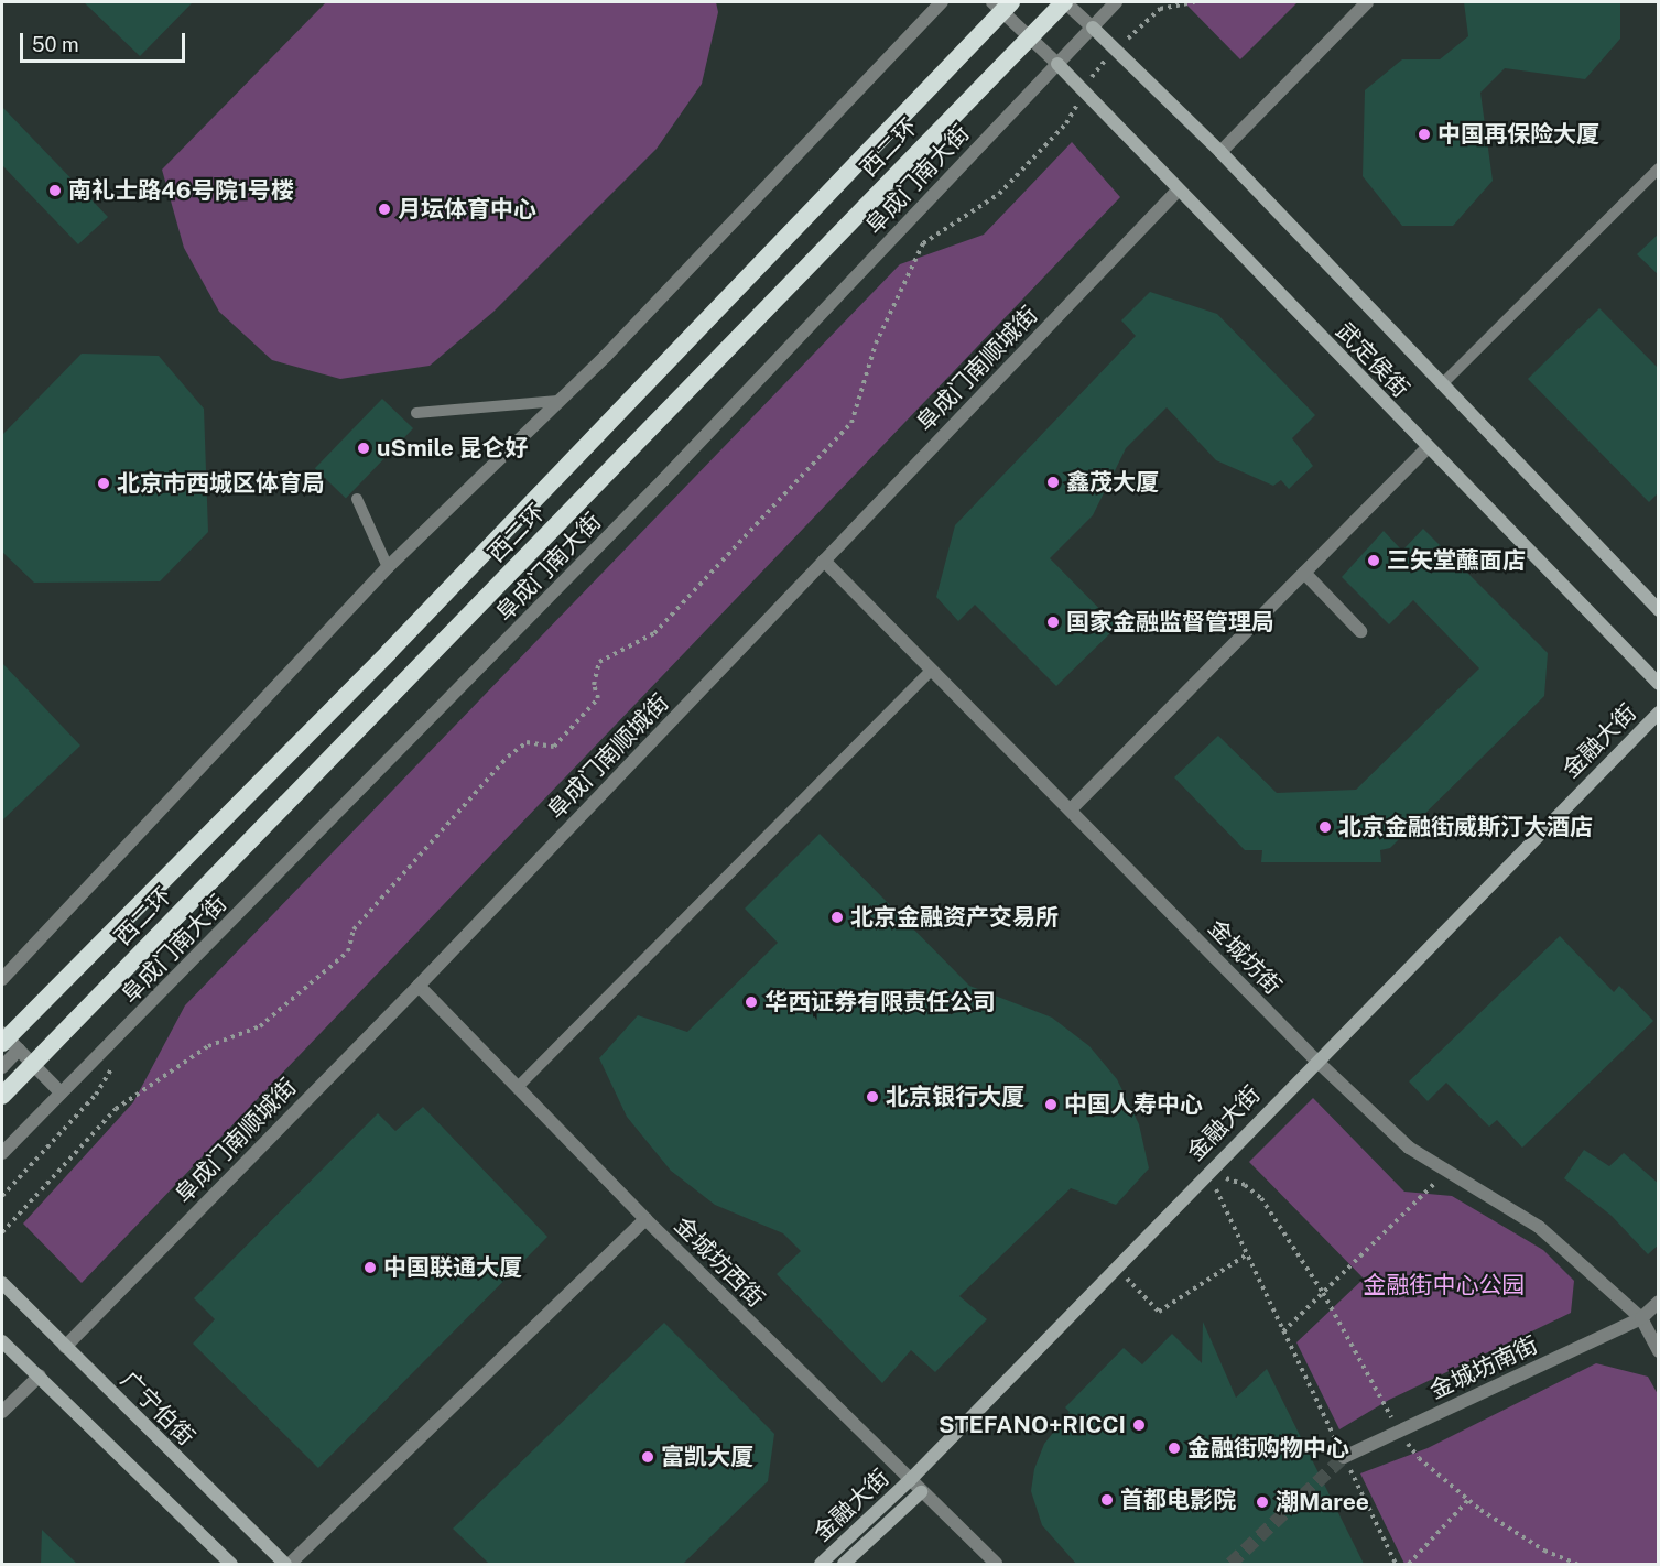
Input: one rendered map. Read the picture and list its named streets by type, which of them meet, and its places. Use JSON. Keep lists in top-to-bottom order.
{
  "streets": {
    "highway": ["西二环"],
    "main road": ["武定侯街", "金融大街", "广宁伯街"],
    "street": [
      "阜成门南大街",
      "阜成门南顺城街",
      "金城坊街",
      "金城坊西街",
      "金城坊南街"
    ]
  },
  "crossings": [
    ["阜成门南大街", "武定侯街"],
    ["武定侯街", "阜成门南顺城街"],
    ["阜成门南顺城街", "金城坊街"],
    ["阜成门南顺城街", "金城坊西街"],
    ["阜成门南顺城街", "广宁伯街"],
    ["金融大街", "金城坊街"],
    ["金融大街", "金城坊西街"],
    ["金城坊街", "金城坊南街"]
  ],
  "parks": ["金融街中心公园"],
  "places": [
    "中国再保险大厦",
    "南礼士路46号院1号楼",
    "月坛体育中心",
    "uSmile 昆仑好",
    "鑫茂大厦",
    "北京市西城区体育局",
    "三矢堂蘸面店",
    "国家金融监督管理局",
    "北京金融街威斯汀大酒店",
    "北京金融资产交易所",
    "华西证券有限责任公司",
    "北京银行大厦",
    "中国人寿中心",
    "中国联通大厦",
    "STEFANO+RICCI",
    "金融街购物中心",
    "富凯大厦",
    "首都电影院",
    "潮Maree"
  ],
  "scale_bar": "50 m"
}
